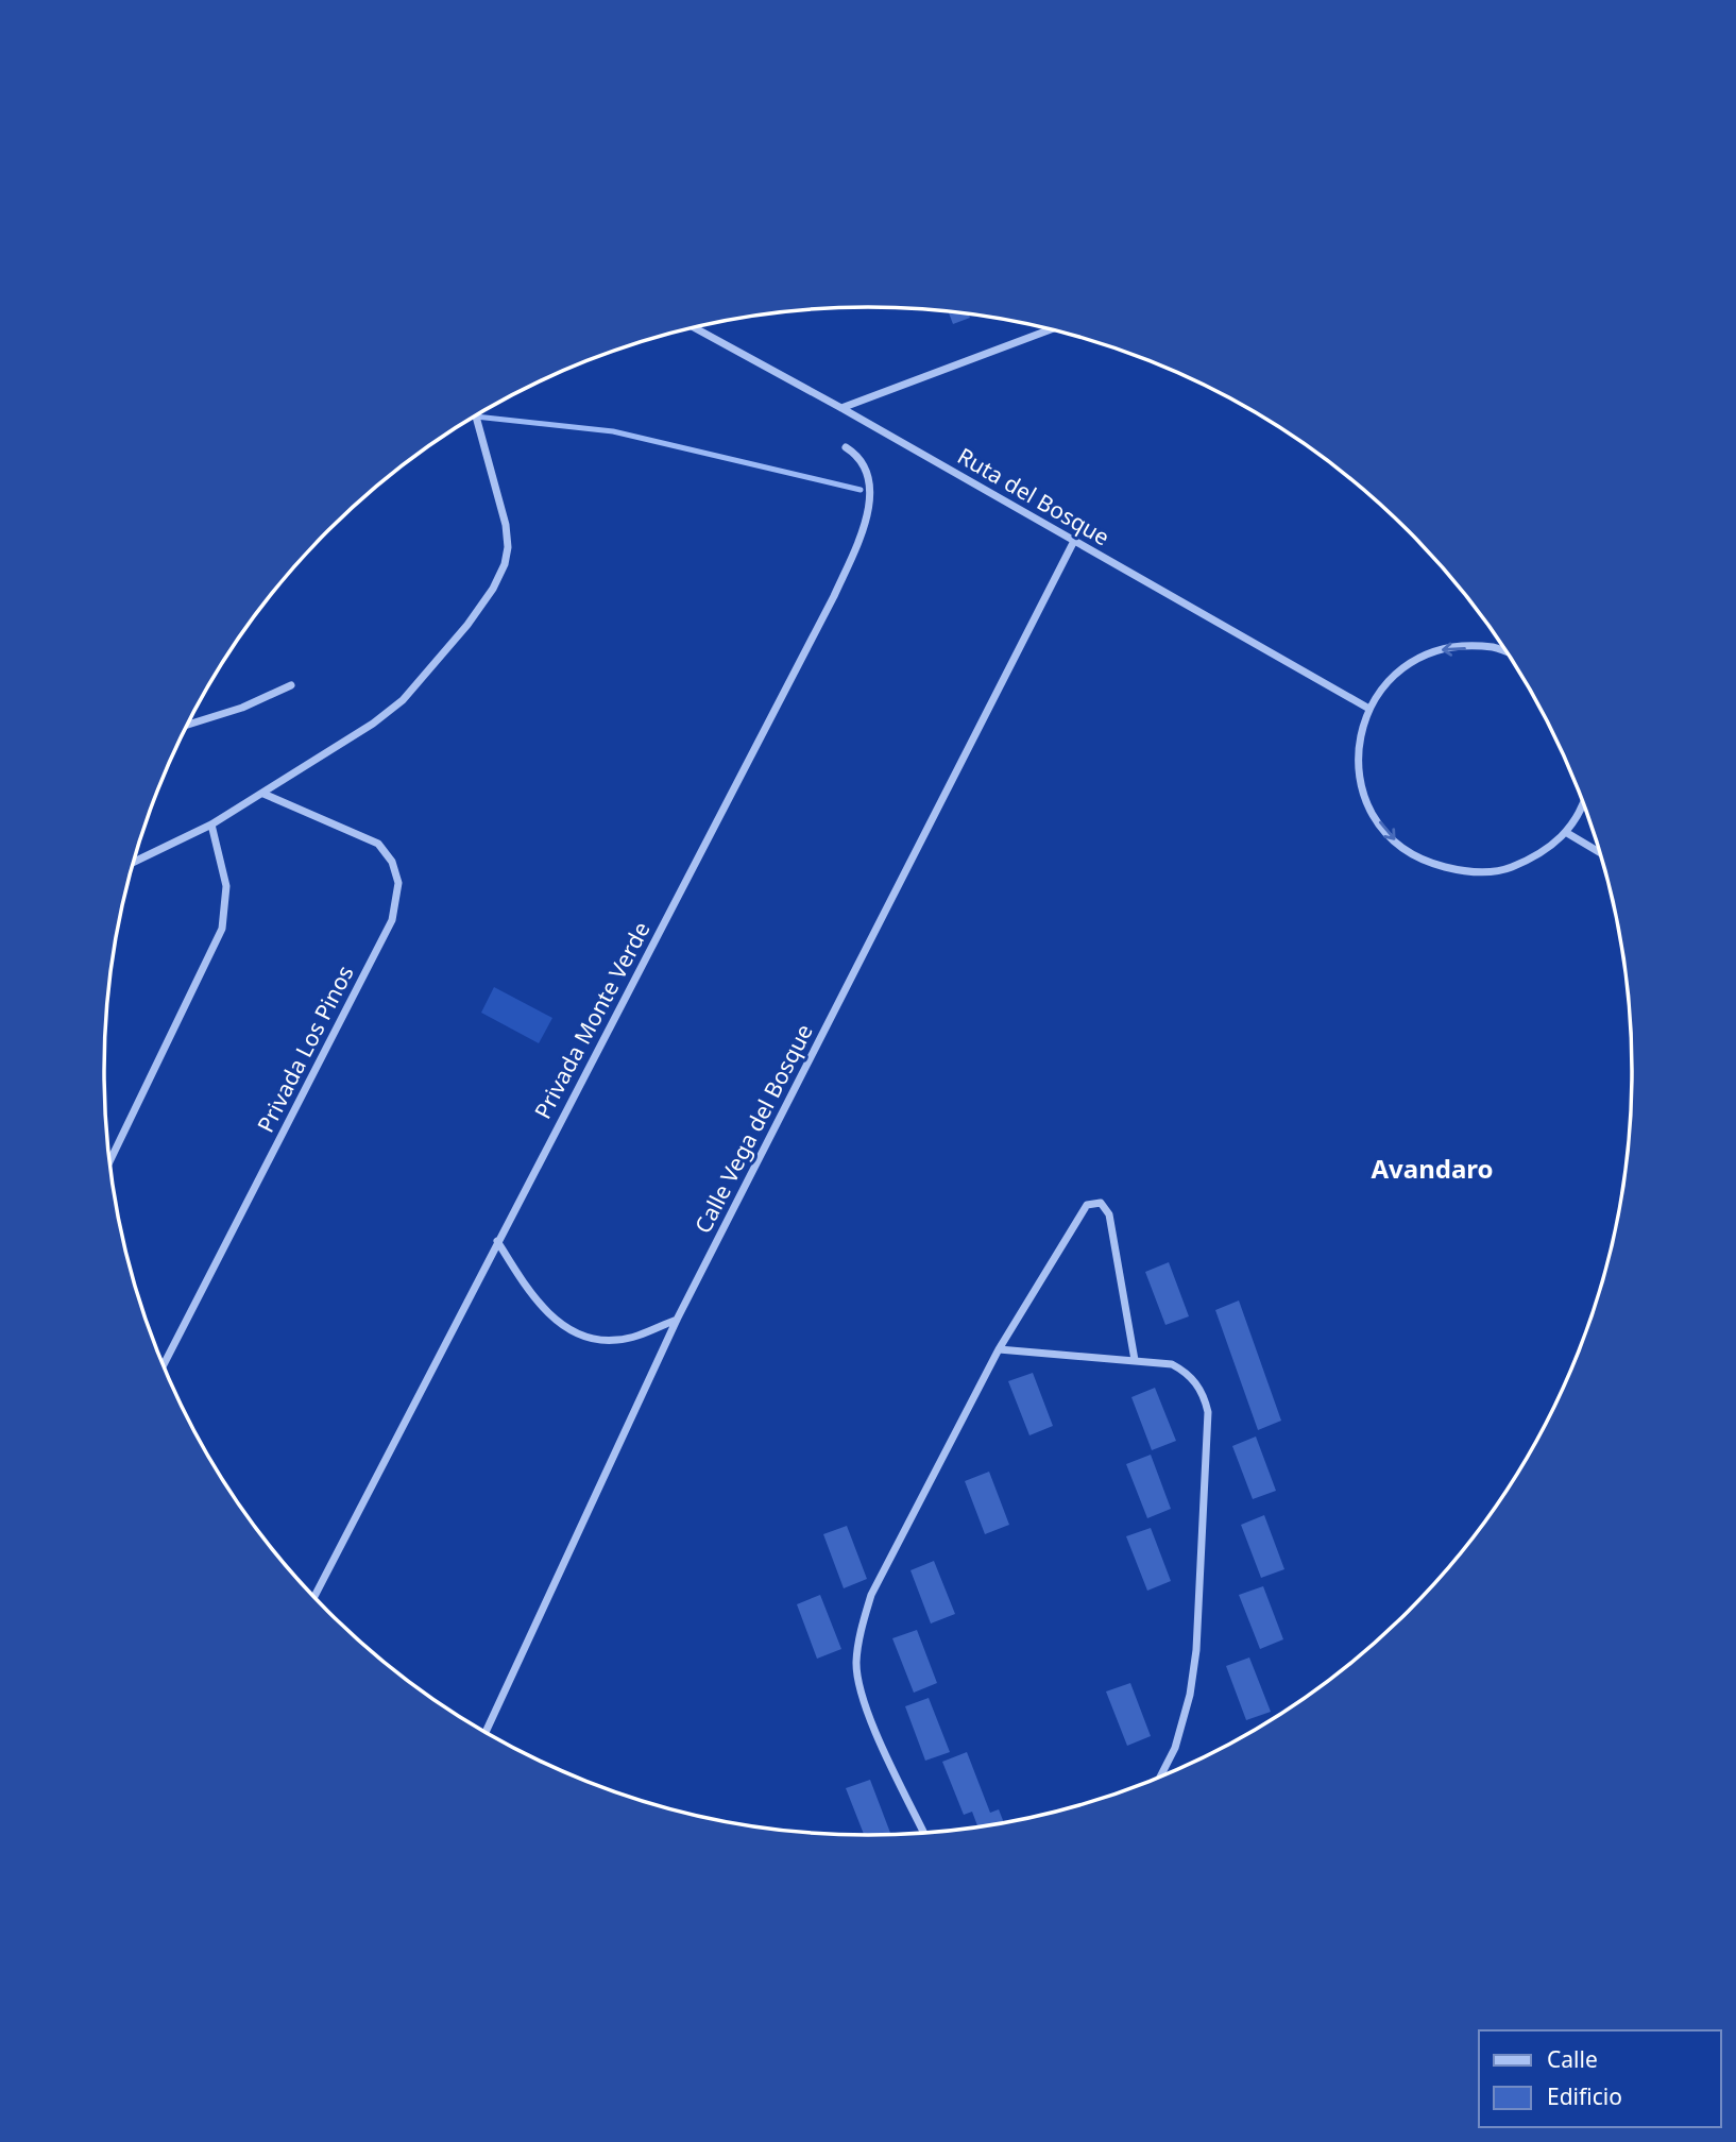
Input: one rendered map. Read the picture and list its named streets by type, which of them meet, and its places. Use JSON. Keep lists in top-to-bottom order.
{
  "streets": {
    "street": [
      "Ruta del Bosque",
      "Privada Monte Verde",
      "Privada Los Pinos",
      "Calle Vega del Bosque"
    ]
  },
  "crossings": [
    ["Ruta del Bosque", "Calle Vega del Bosque"]
  ],
  "districts": ["Avandaro"],
  "legend": ["Calle", "Edificio"]
}
